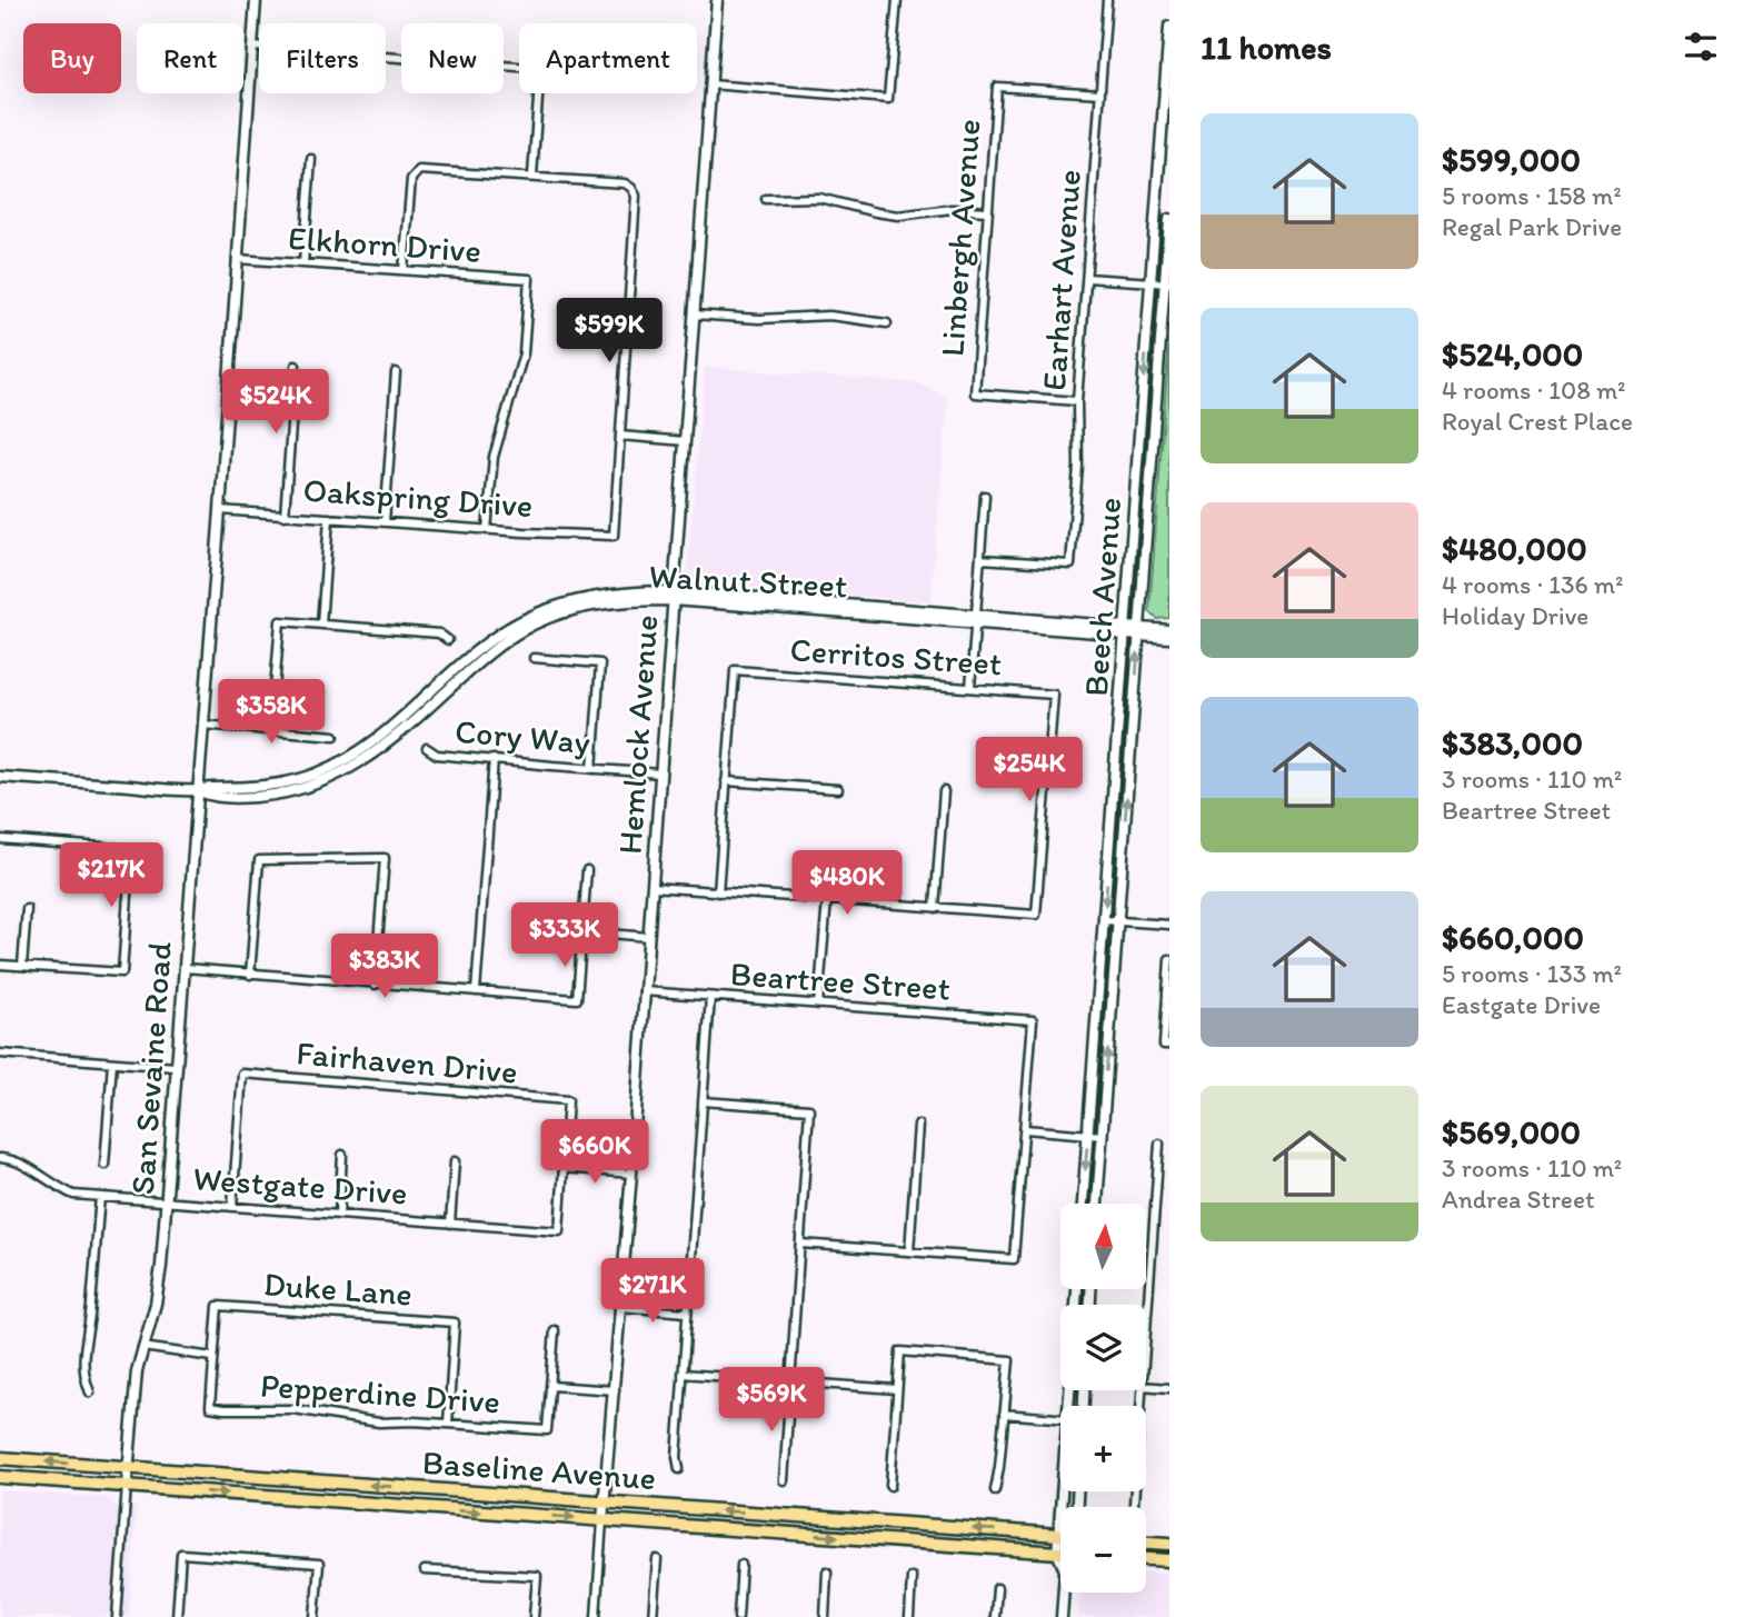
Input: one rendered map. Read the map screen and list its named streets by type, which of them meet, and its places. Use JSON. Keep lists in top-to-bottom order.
{
  "streets": {
    "main road": ["Baseline Avenue"],
    "street": [
      "Linbergh Avenue",
      "Elkhorn Drive",
      "Earhart Avenue",
      "Oakspring Drive",
      "Walnut Street",
      "Beech Avenue",
      "Cerritos Street",
      "Hemlock Avenue",
      "Cory Way",
      "Beartree Street",
      "Fairhaven Drive",
      "San Sevaine Road",
      "Westgate Drive",
      "Duke Lane",
      "Pepperdine Drive"
    ]
  },
  "crossings": [
    ["Linbergh Avenue", "Earhart Avenue"],
    ["Elkhorn Drive", "Oakspring Drive"],
    ["Elkhorn Drive", "San Sevaine Road"],
    ["Oakspring Drive", "San Sevaine Road"],
    ["Walnut Street", "Beech Avenue"],
    ["Walnut Street", "Hemlock Avenue"],
    ["Walnut Street", "San Sevaine Road"],
    ["Hemlock Avenue", "Cory Way"],
    ["Hemlock Avenue", "Beartree Street"],
    ["Hemlock Avenue", "Baseline Avenue"],
    ["Fairhaven Drive", "Westgate Drive"],
    ["San Sevaine Road", "Westgate Drive"],
    ["San Sevaine Road", "Baseline Avenue"],
    ["Duke Lane", "Pepperdine Drive"]
  ],
  "north": "top",
  "page": {
    "heading": "11 homes",
    "chip": [
      "Buy",
      "Rent",
      "Filters",
      "New",
      "Apartment"
    ],
    "list": [
      {
        "name": "$599,000",
        "note": "5 rooms · 158 m² · Regal Park Drive"
      },
      {
        "name": "$524,000",
        "note": "4 rooms · 108 m² · Royal Crest Place"
      },
      {
        "name": "$480,000",
        "note": "4 rooms · 136 m² · Holiday Drive"
      },
      {
        "name": "$383,000",
        "note": "3 rooms · 110 m² · Beartree Street"
      },
      {
        "name": "$660,000",
        "note": "5 rooms · 133 m² · Eastgate Drive"
      },
      {
        "name": "$569,000",
        "note": "3 rooms · 110 m² · Andrea Street"
      }
    ],
    "price": [
      "$599K",
      "$524K",
      "$358K",
      "$254K",
      "$217K",
      "$480K",
      "$333K",
      "$383K",
      "$660K",
      "$271K",
      "$569K"
    ],
    "map_buttons": ["+", "−"]
  }
}
